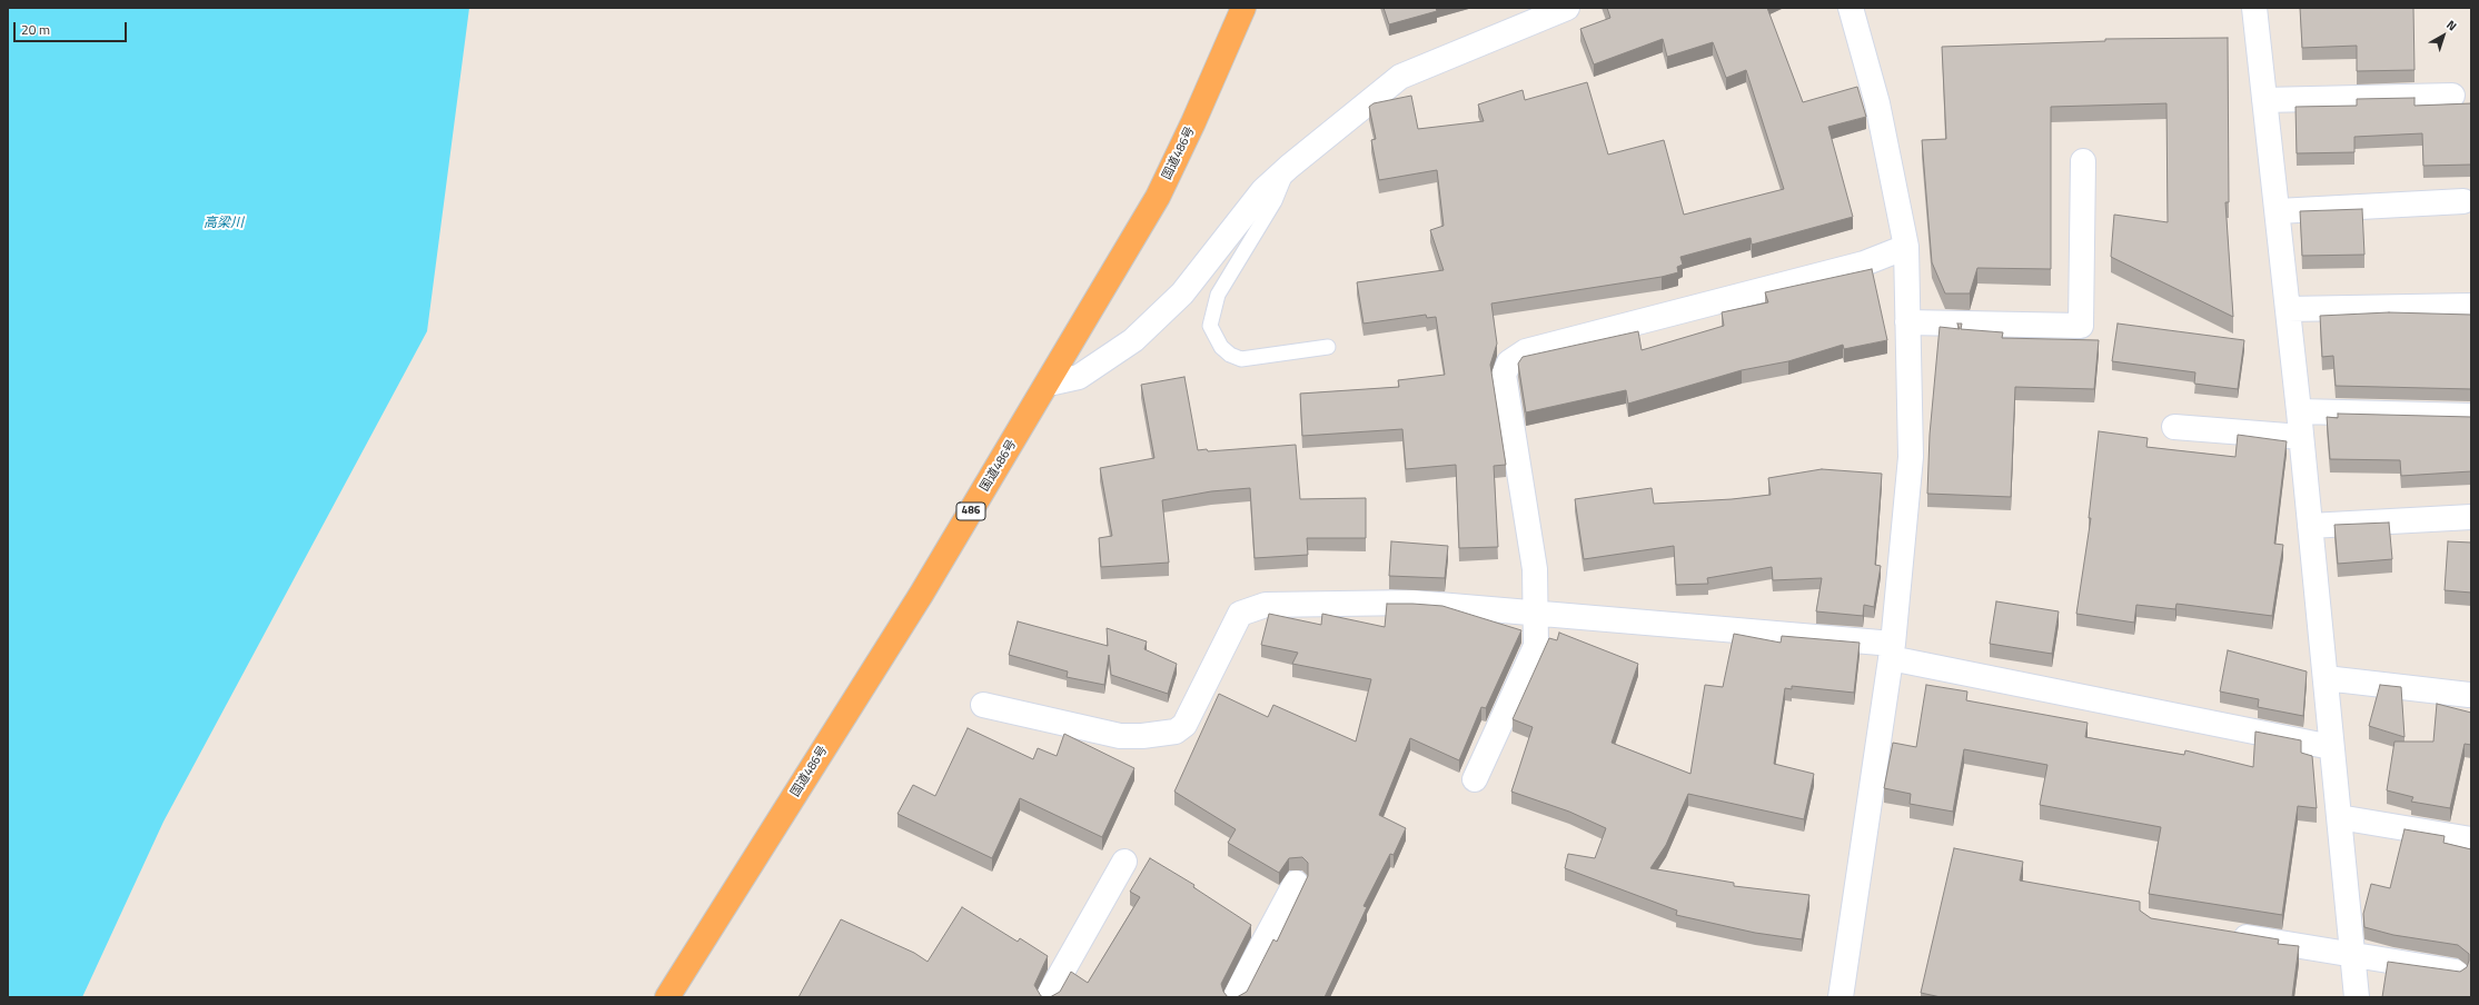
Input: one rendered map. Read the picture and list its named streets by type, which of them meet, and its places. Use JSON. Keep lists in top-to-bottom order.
{
  "streets": {
    "highway": ["国道486号", "486"]
  },
  "water": ["高梁川"],
  "scale_bar": "20 m",
  "north": "top right"
}
